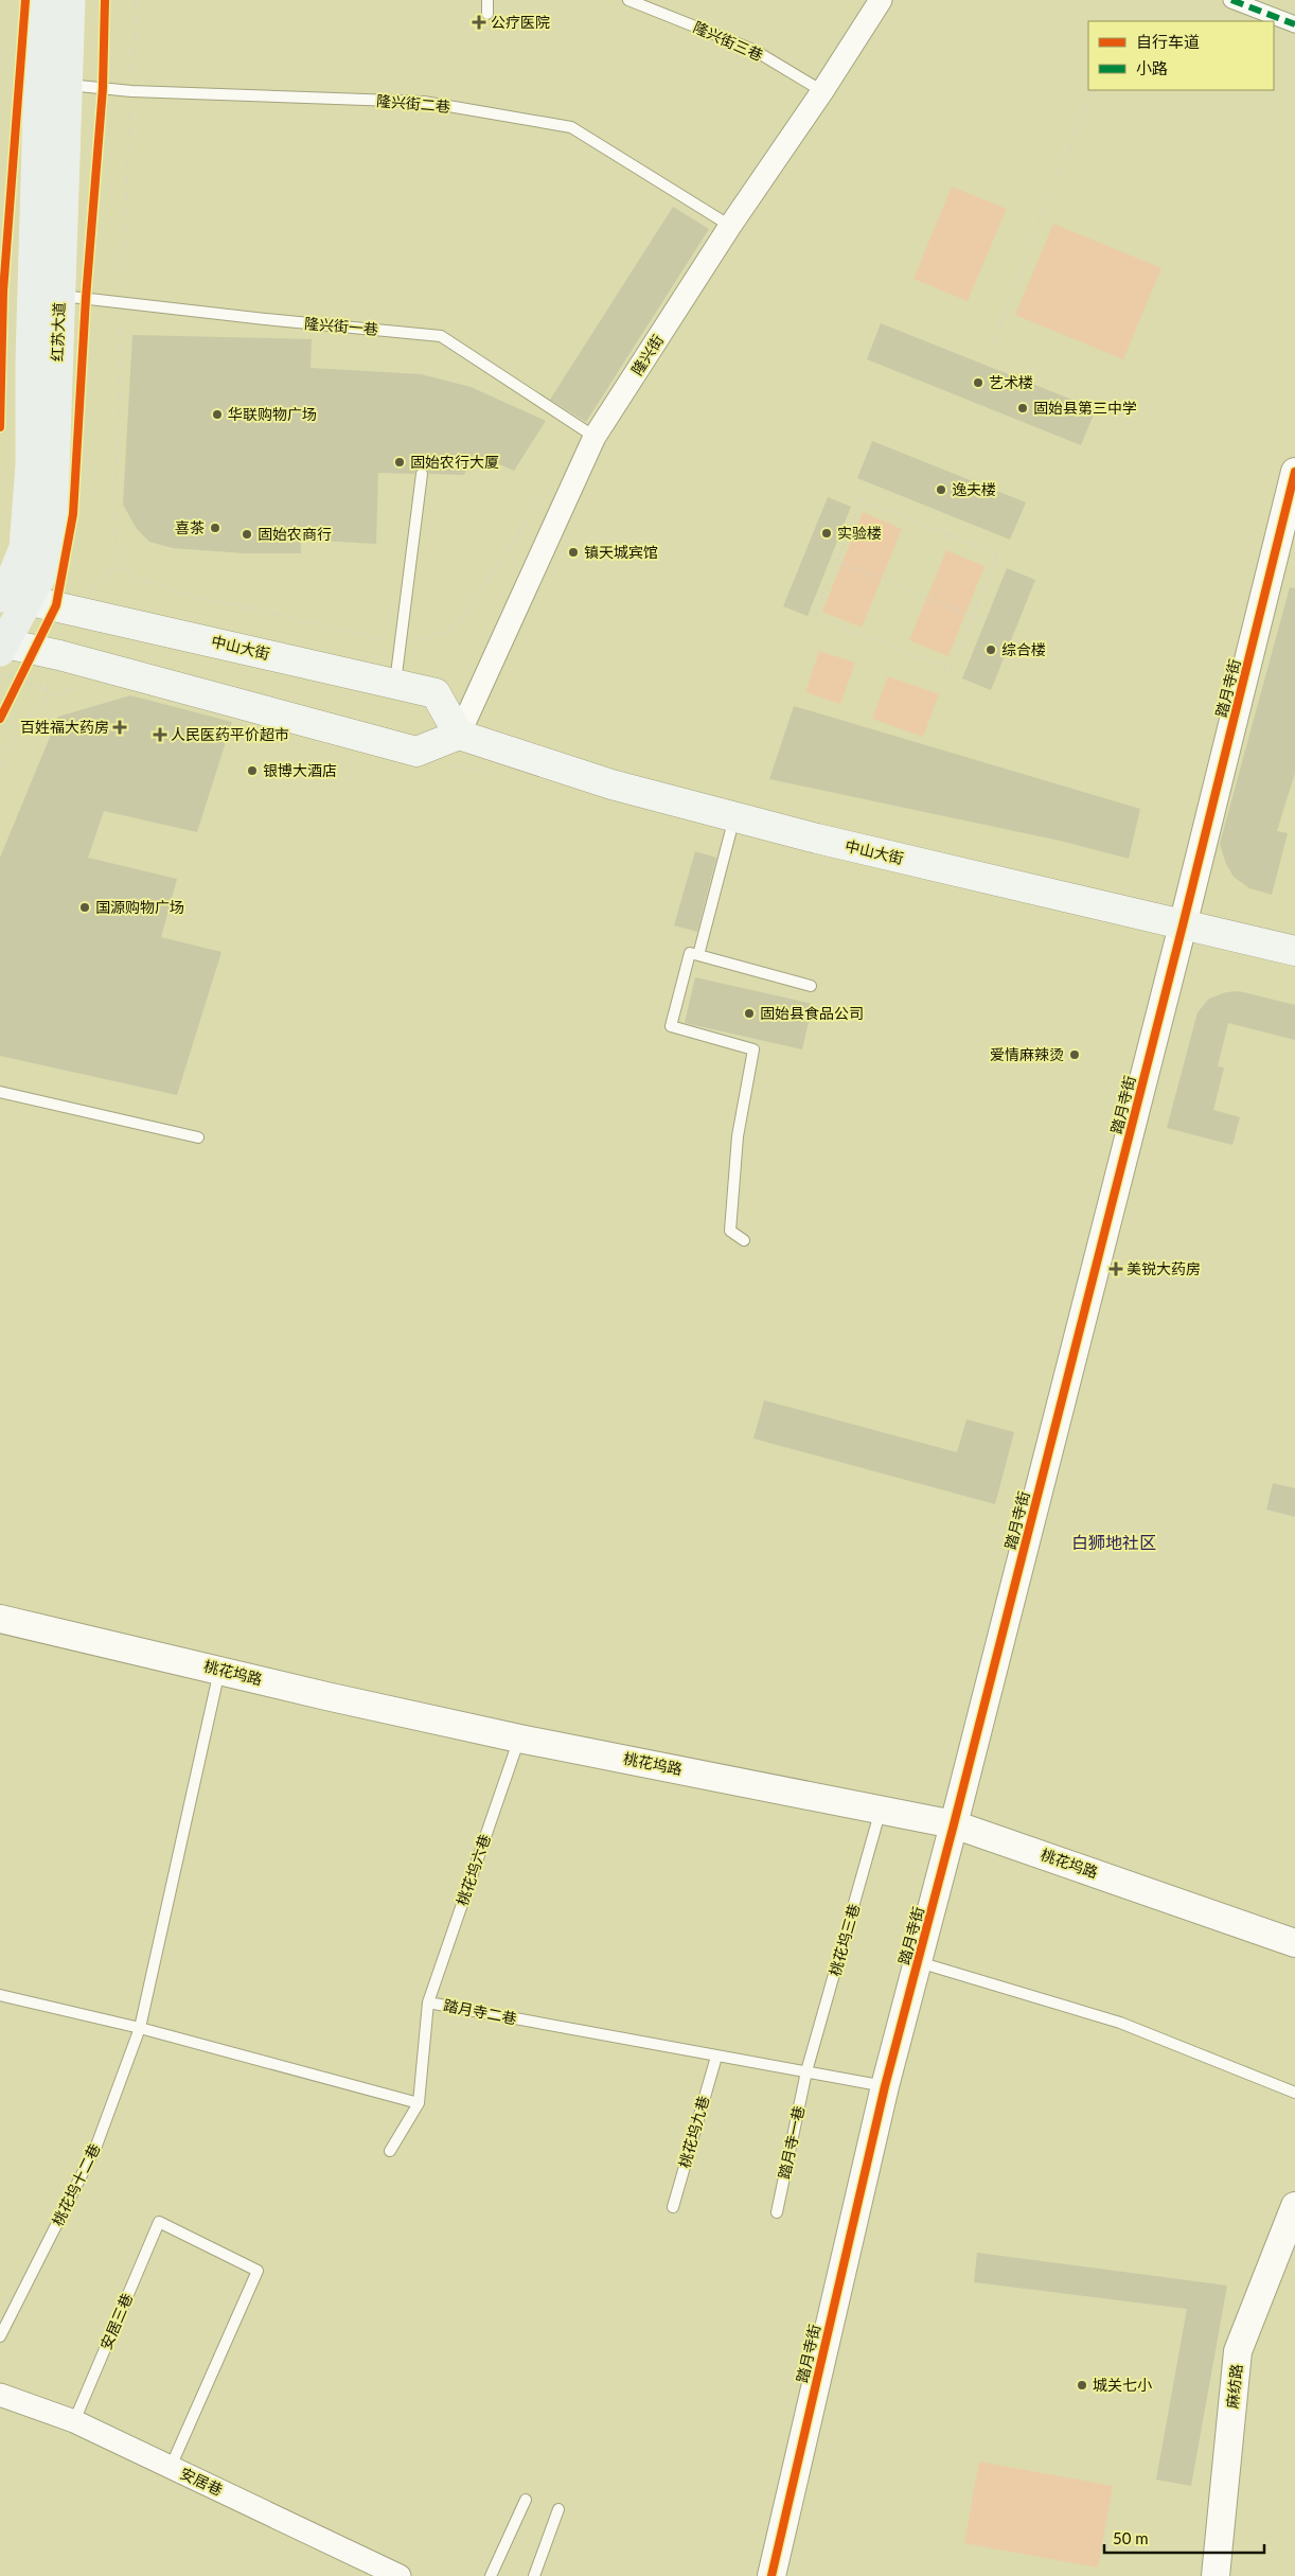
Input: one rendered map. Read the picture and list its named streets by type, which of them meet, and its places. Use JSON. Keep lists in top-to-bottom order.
{
  "streets": {
    "main road": ["红苏大道", "中山大街"],
    "street": [
      "隆兴街",
      "踏月寺街",
      "桃花坞路",
      "麻纺路",
      "安居巷"
    ],
    "lane": [
      "隆兴街三巷",
      "隆兴街二巷",
      "隆兴街一巷",
      "桃花坞六巷",
      "桃花坞三巷",
      "踏月寺二巷",
      "桃花坞九巷",
      "踏月寺一巷",
      "桃花坞十二巷",
      "安居三巷"
    ]
  },
  "crossings": [
    ["隆兴街三巷", "隆兴街"],
    ["隆兴街二巷", "红苏大道"],
    ["隆兴街二巷", "隆兴街"],
    ["隆兴街一巷", "红苏大道"],
    ["隆兴街一巷", "隆兴街"],
    ["红苏大道", "中山大街"],
    ["隆兴街", "中山大街"],
    ["中山大街", "踏月寺街"],
    ["踏月寺街", "桃花坞路"],
    ["踏月寺街", "踏月寺二巷"],
    ["桃花坞路", "桃花坞六巷"],
    ["桃花坞路", "桃花坞三巷"],
    ["桃花坞路", "桃花坞十二巷"],
    ["桃花坞六巷", "踏月寺二巷"],
    ["桃花坞三巷", "踏月寺二巷"],
    ["桃花坞三巷", "踏月寺一巷"],
    ["踏月寺二巷", "桃花坞九巷"],
    ["踏月寺二巷", "踏月寺一巷"],
    ["安居三巷", "安居巷"]
  ],
  "districts": ["白狮地社区"],
  "places": {
    "health": [
      "公疗医院",
      "百姓福大药房",
      "人民医药平价超市",
      "美锐大药房"
    ],
    "other": [
      "艺术楼",
      "固始县第三中学",
      "华联购物广场",
      "固始农行大厦",
      "逸夫楼",
      "喜茶",
      "实验楼",
      "固始农商行",
      "镇天城宾馆",
      "综合楼",
      "银博大酒店",
      "国源购物广场",
      "固始县食品公司",
      "爱情麻辣烫",
      "城关七小"
    ]
  },
  "legend": ["自行车道", "小路"],
  "scale_bar": "50 m"
}
